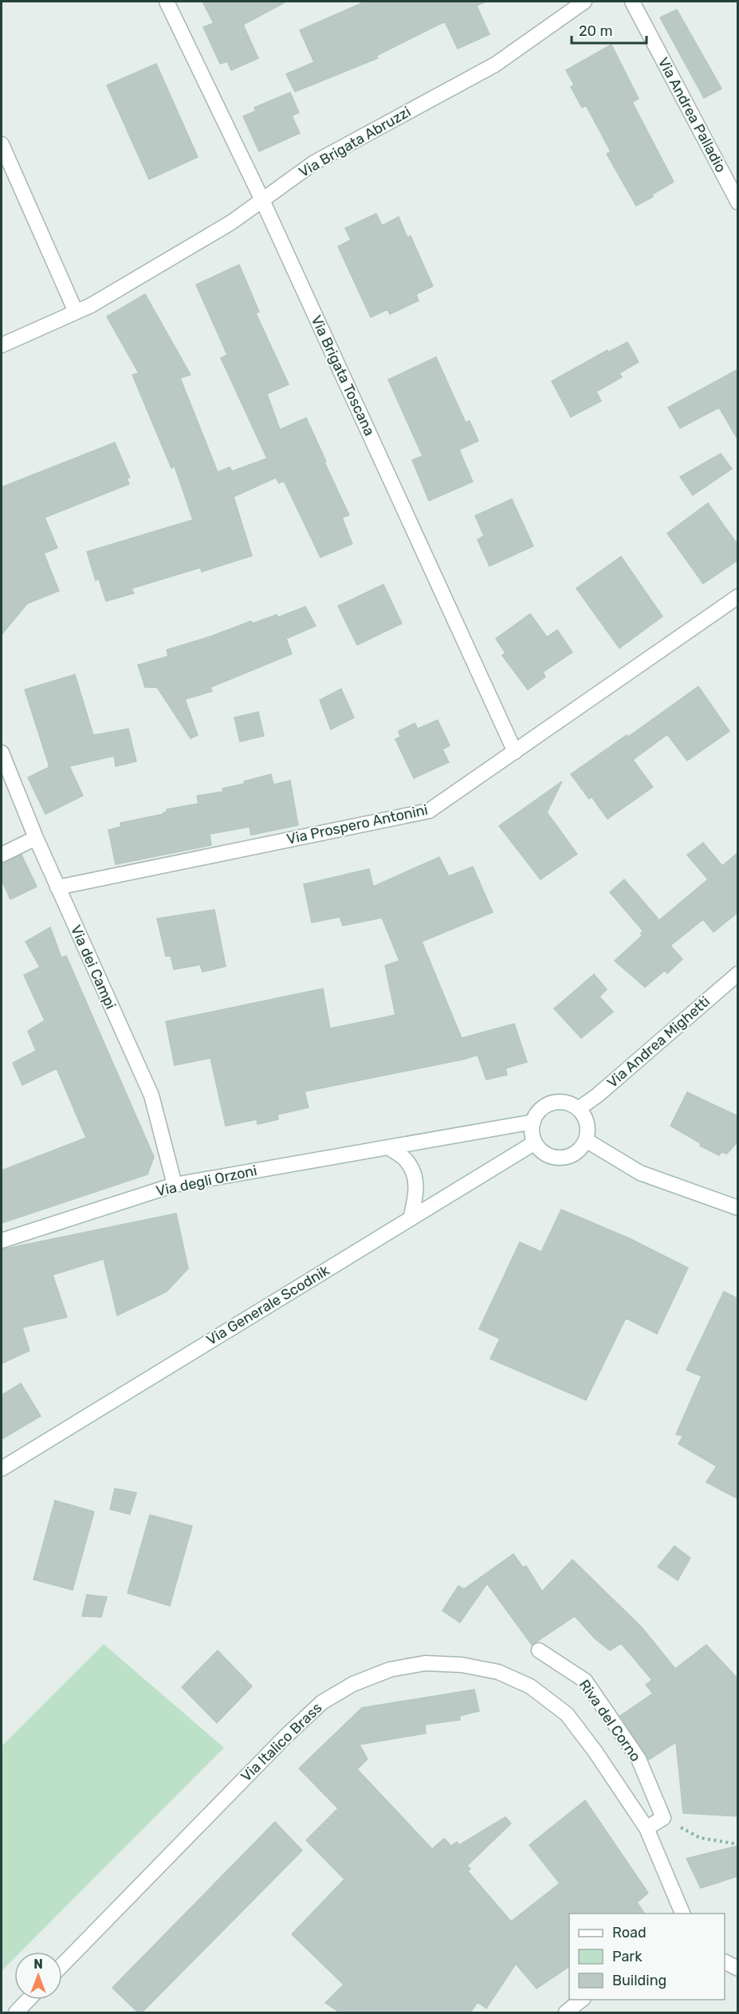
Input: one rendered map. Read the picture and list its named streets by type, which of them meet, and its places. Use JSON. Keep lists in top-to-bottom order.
{
  "streets": {
    "street": [
      "Via Andrea Palladio",
      "Via Brigata Abruzzi",
      "Via Brigata Toscana",
      "Via Prospero Antonini",
      "Via dei Campi",
      "Via Andrea Mighetti",
      "Via degli Orzoni",
      "Via Generale Scodnik",
      "Riva del Corno",
      "Via Italico Brass"
    ]
  },
  "crossings": [
    ["Via Brigata Abruzzi", "Via Brigata Toscana"],
    ["Via Brigata Toscana", "Via Prospero Antonini"],
    ["Via Prospero Antonini", "Via dei Campi"],
    ["Via dei Campi", "Via degli Orzoni"],
    ["Via Andrea Mighetti", "Via degli Orzoni"],
    ["Via Andrea Mighetti", "Via Generale Scodnik"],
    ["Via degli Orzoni", "Via Generale Scodnik"]
  ],
  "legend": ["Road", "Park", "Building"],
  "scale_bar": "20 m",
  "north": "top"
}
